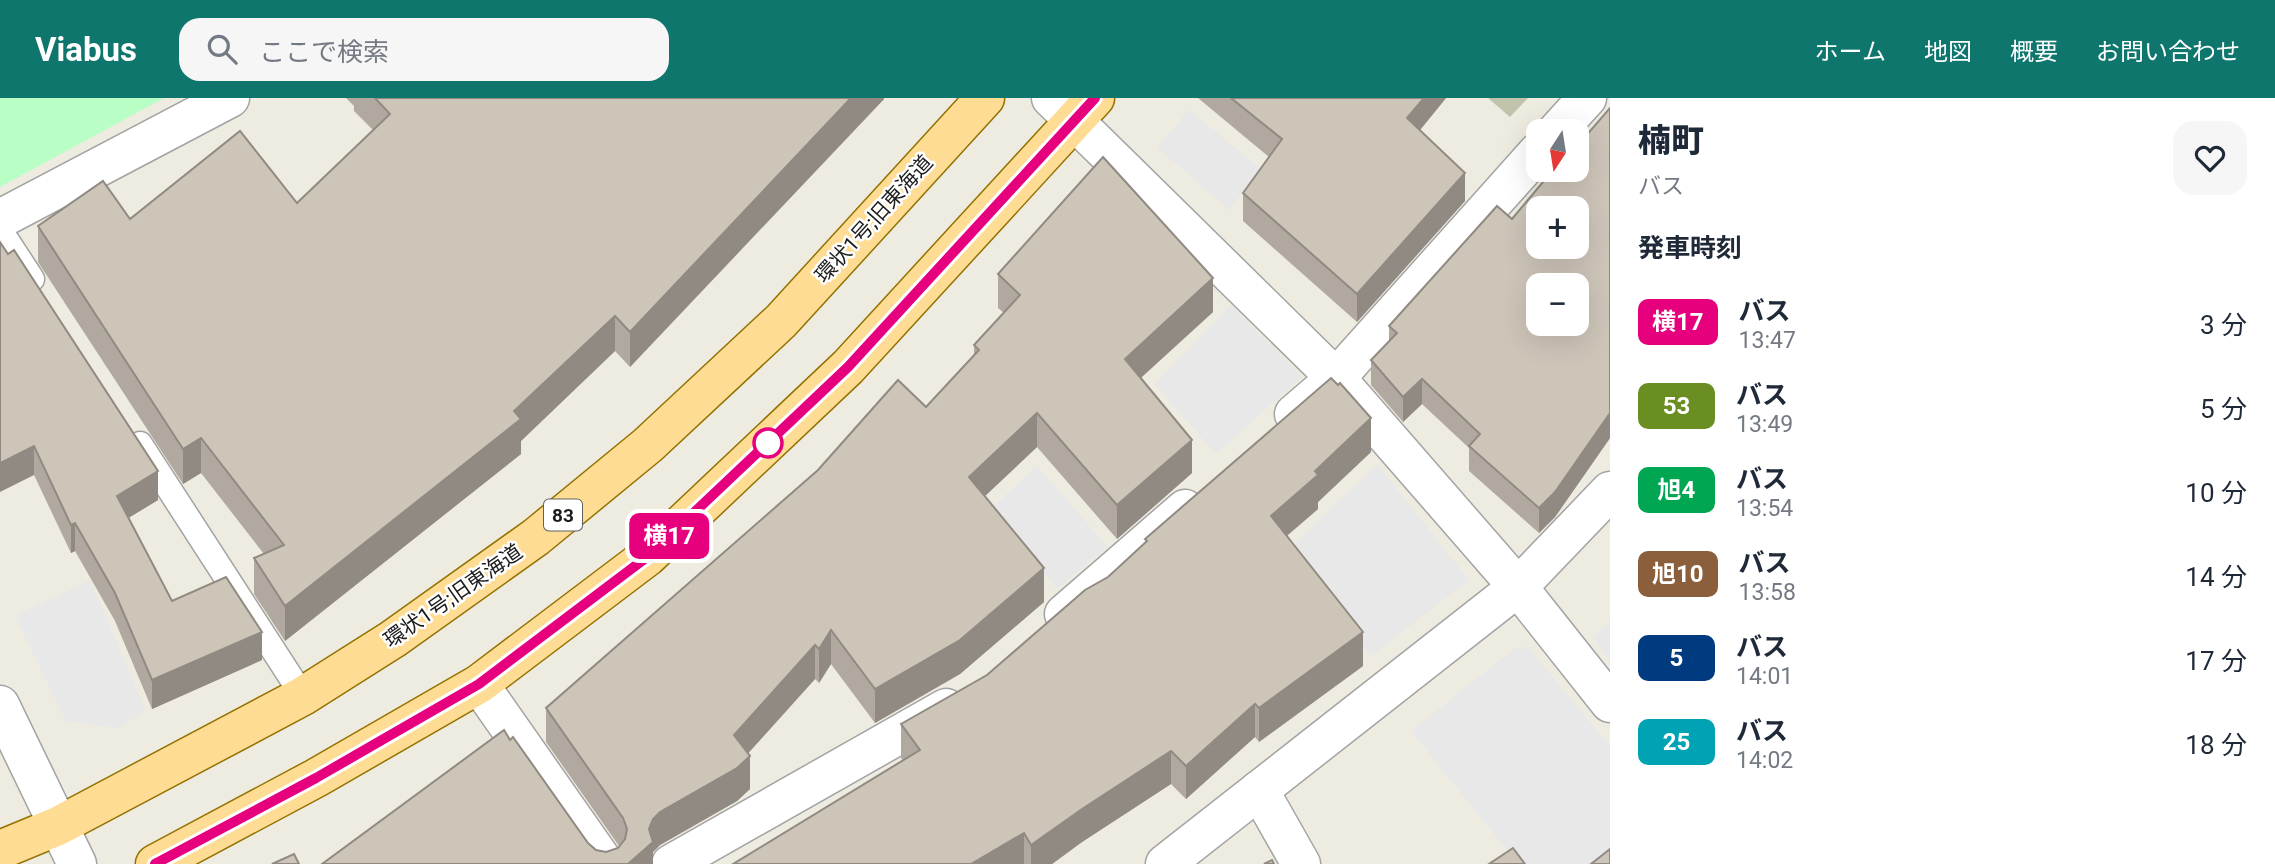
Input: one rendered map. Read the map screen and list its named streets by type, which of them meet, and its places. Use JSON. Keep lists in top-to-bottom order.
{
  "streets": {
    "main road": ["環状1号;旧東海道", "83"]
  },
  "lines": ["bus line 横17"],
  "north": "bottom",
  "page": {
    "header": "Viabus",
    "search": "ここで検索",
    "nav": [
      "ホーム",
      "地図",
      "概要",
      "お問い合わせ"
    ],
    "on_map": "横17",
    "heading": [
      ["楠町", "バス"],
      "発車時刻"
    ],
    "map_buttons": ["+", "−"],
    "list": [
      {
        "mark": "横17",
        "name": "バス",
        "note": "13:47",
        "value": "3 分"
      },
      {
        "mark": "53",
        "name": "バス",
        "note": "13:49",
        "value": "5 分"
      },
      {
        "mark": "旭4",
        "name": "バス",
        "note": "13:54",
        "value": "10 分"
      },
      {
        "mark": "旭10",
        "name": "バス",
        "note": "13:58",
        "value": "14 分"
      },
      {
        "mark": "5",
        "name": "バス",
        "note": "14:01",
        "value": "17 分"
      },
      {
        "mark": "25",
        "name": "バス",
        "note": "14:02",
        "value": "18 分"
      }
    ]
  }
}
